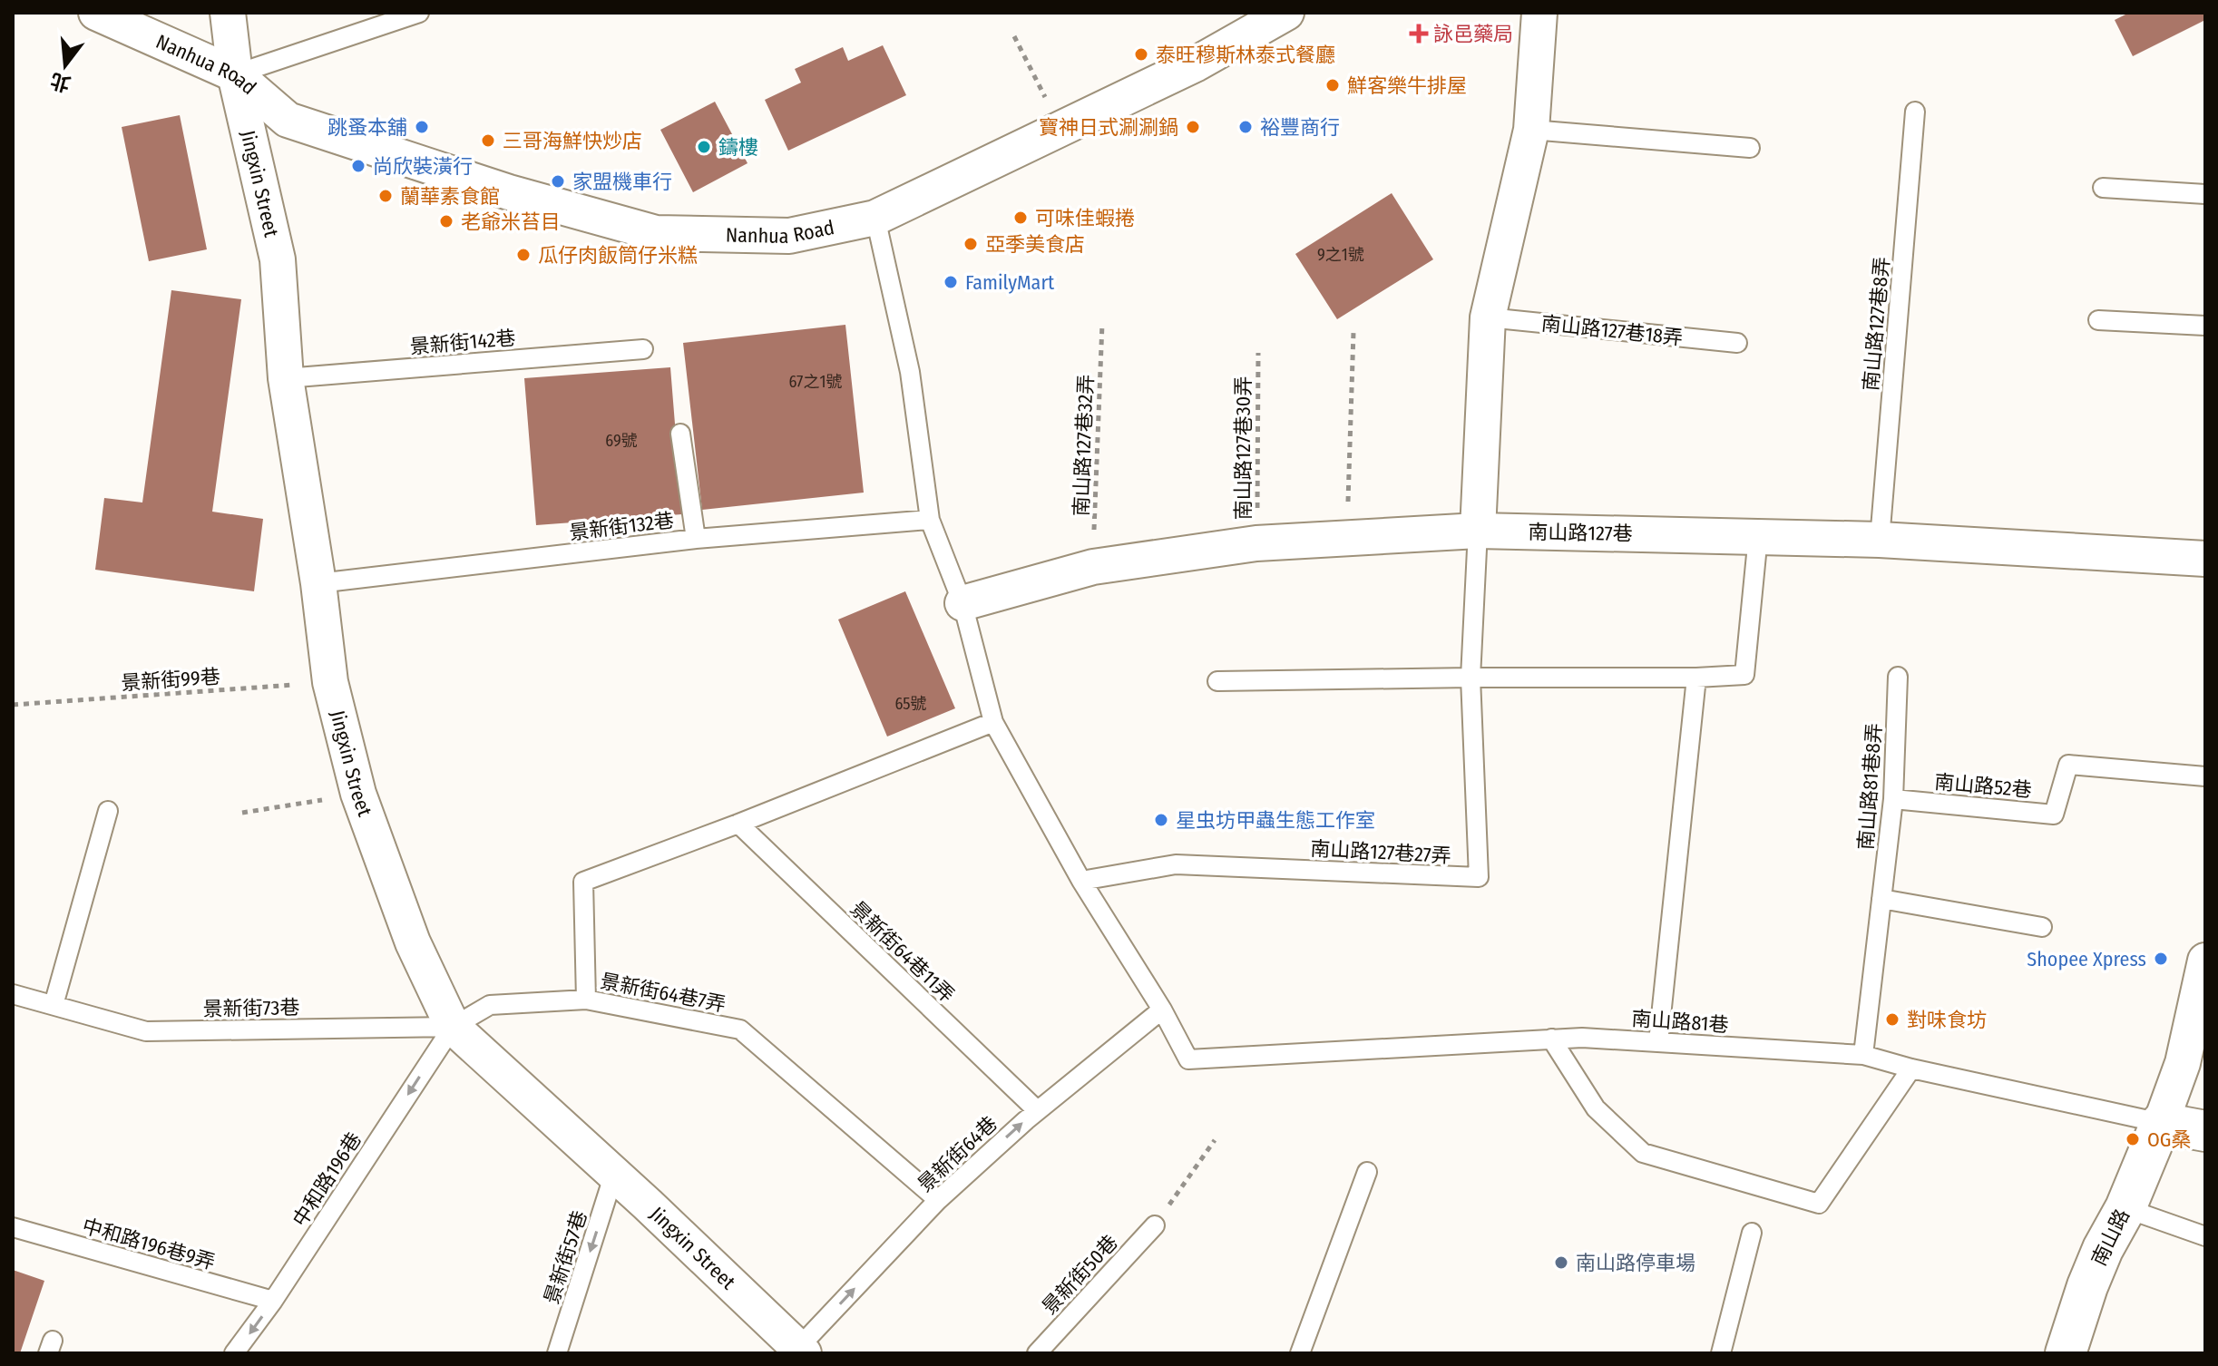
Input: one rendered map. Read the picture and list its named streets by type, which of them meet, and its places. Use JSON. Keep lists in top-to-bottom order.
{
  "streets": {
    "street": [
      "Nanhua Road",
      "Jingxin Street",
      "南山路127巷",
      "南山路"
    ],
    "lane": [
      "南山路127巷8弄",
      "南山路127巷18弄",
      "景新街142巷",
      "景新街132巷",
      "南山路52巷",
      "南山路81巷8弄",
      "南山路127巷27弄",
      "景新街64巷11弄",
      "景新街64巷7弄",
      "景新街73巷",
      "南山路81巷",
      "景新街64巷",
      "中和路196巷",
      "中和路196巷9弄",
      "景新街57巷",
      "景新街50巷"
    ],
    "path": ["南山路127巷32弄", "南山路127巷30弄", "景新街99巷"]
  },
  "crossings": [
    ["Nanhua Road", "Jingxin Street"],
    ["Jingxin Street", "景新街142巷"],
    ["Jingxin Street", "景新街132巷"],
    ["Jingxin Street", "景新街99巷"],
    ["Jingxin Street", "景新街64巷7弄"],
    ["Jingxin Street", "景新街73巷"],
    ["Jingxin Street", "景新街64巷"],
    ["Jingxin Street", "中和路196巷"],
    ["Jingxin Street", "景新街57巷"],
    ["南山路127巷8弄", "南山路127巷"],
    ["南山路127巷32弄", "南山路127巷"],
    ["南山路127巷30弄", "南山路127巷"],
    ["南山路127巷", "南山路127巷27弄"],
    ["南山路52巷", "南山路81巷8弄"],
    ["南山路81巷8弄", "南山路81巷"],
    ["景新街64巷11弄", "景新街64巷"],
    ["景新街64巷7弄", "景新街73巷"],
    ["景新街64巷7弄", "景新街64巷"],
    ["景新街64巷7弄", "中和路196巷"],
    ["景新街73巷", "中和路196巷"],
    ["南山路81巷", "景新街64巷"],
    ["南山路81巷", "南山路"],
    ["中和路196巷", "中和路196巷9弄"]
  ],
  "one_way": ["景新街64巷", "中和路196巷", "景新街57巷"],
  "places": {
    "health": ["詠邑藥局"],
    "other": [
      "泰旺穆斯林泰式餐廳",
      "鮮客樂牛排屋",
      "跳蚤本舖",
      "寶神日式涮涮鍋",
      "裕豐商行",
      "三哥海鮮快炒店",
      "鑄樓",
      "尚欣裝潢行",
      "家盟機車行",
      "蘭華素食館",
      "可味佳蝦捲",
      "老爺米苔目",
      "亞季美食店",
      "瓜仔肉飯筒仔米糕",
      "FamilyMart",
      "星虫坊甲蟲生態工作室",
      "Shopee Xpress",
      "對味食坊",
      "OG桑",
      "南山路停車場"
    ]
  },
  "house_numbers": [
    "9之1號",
    "67之1號",
    "69號",
    "65號"
  ],
  "north": "bottom"
}
